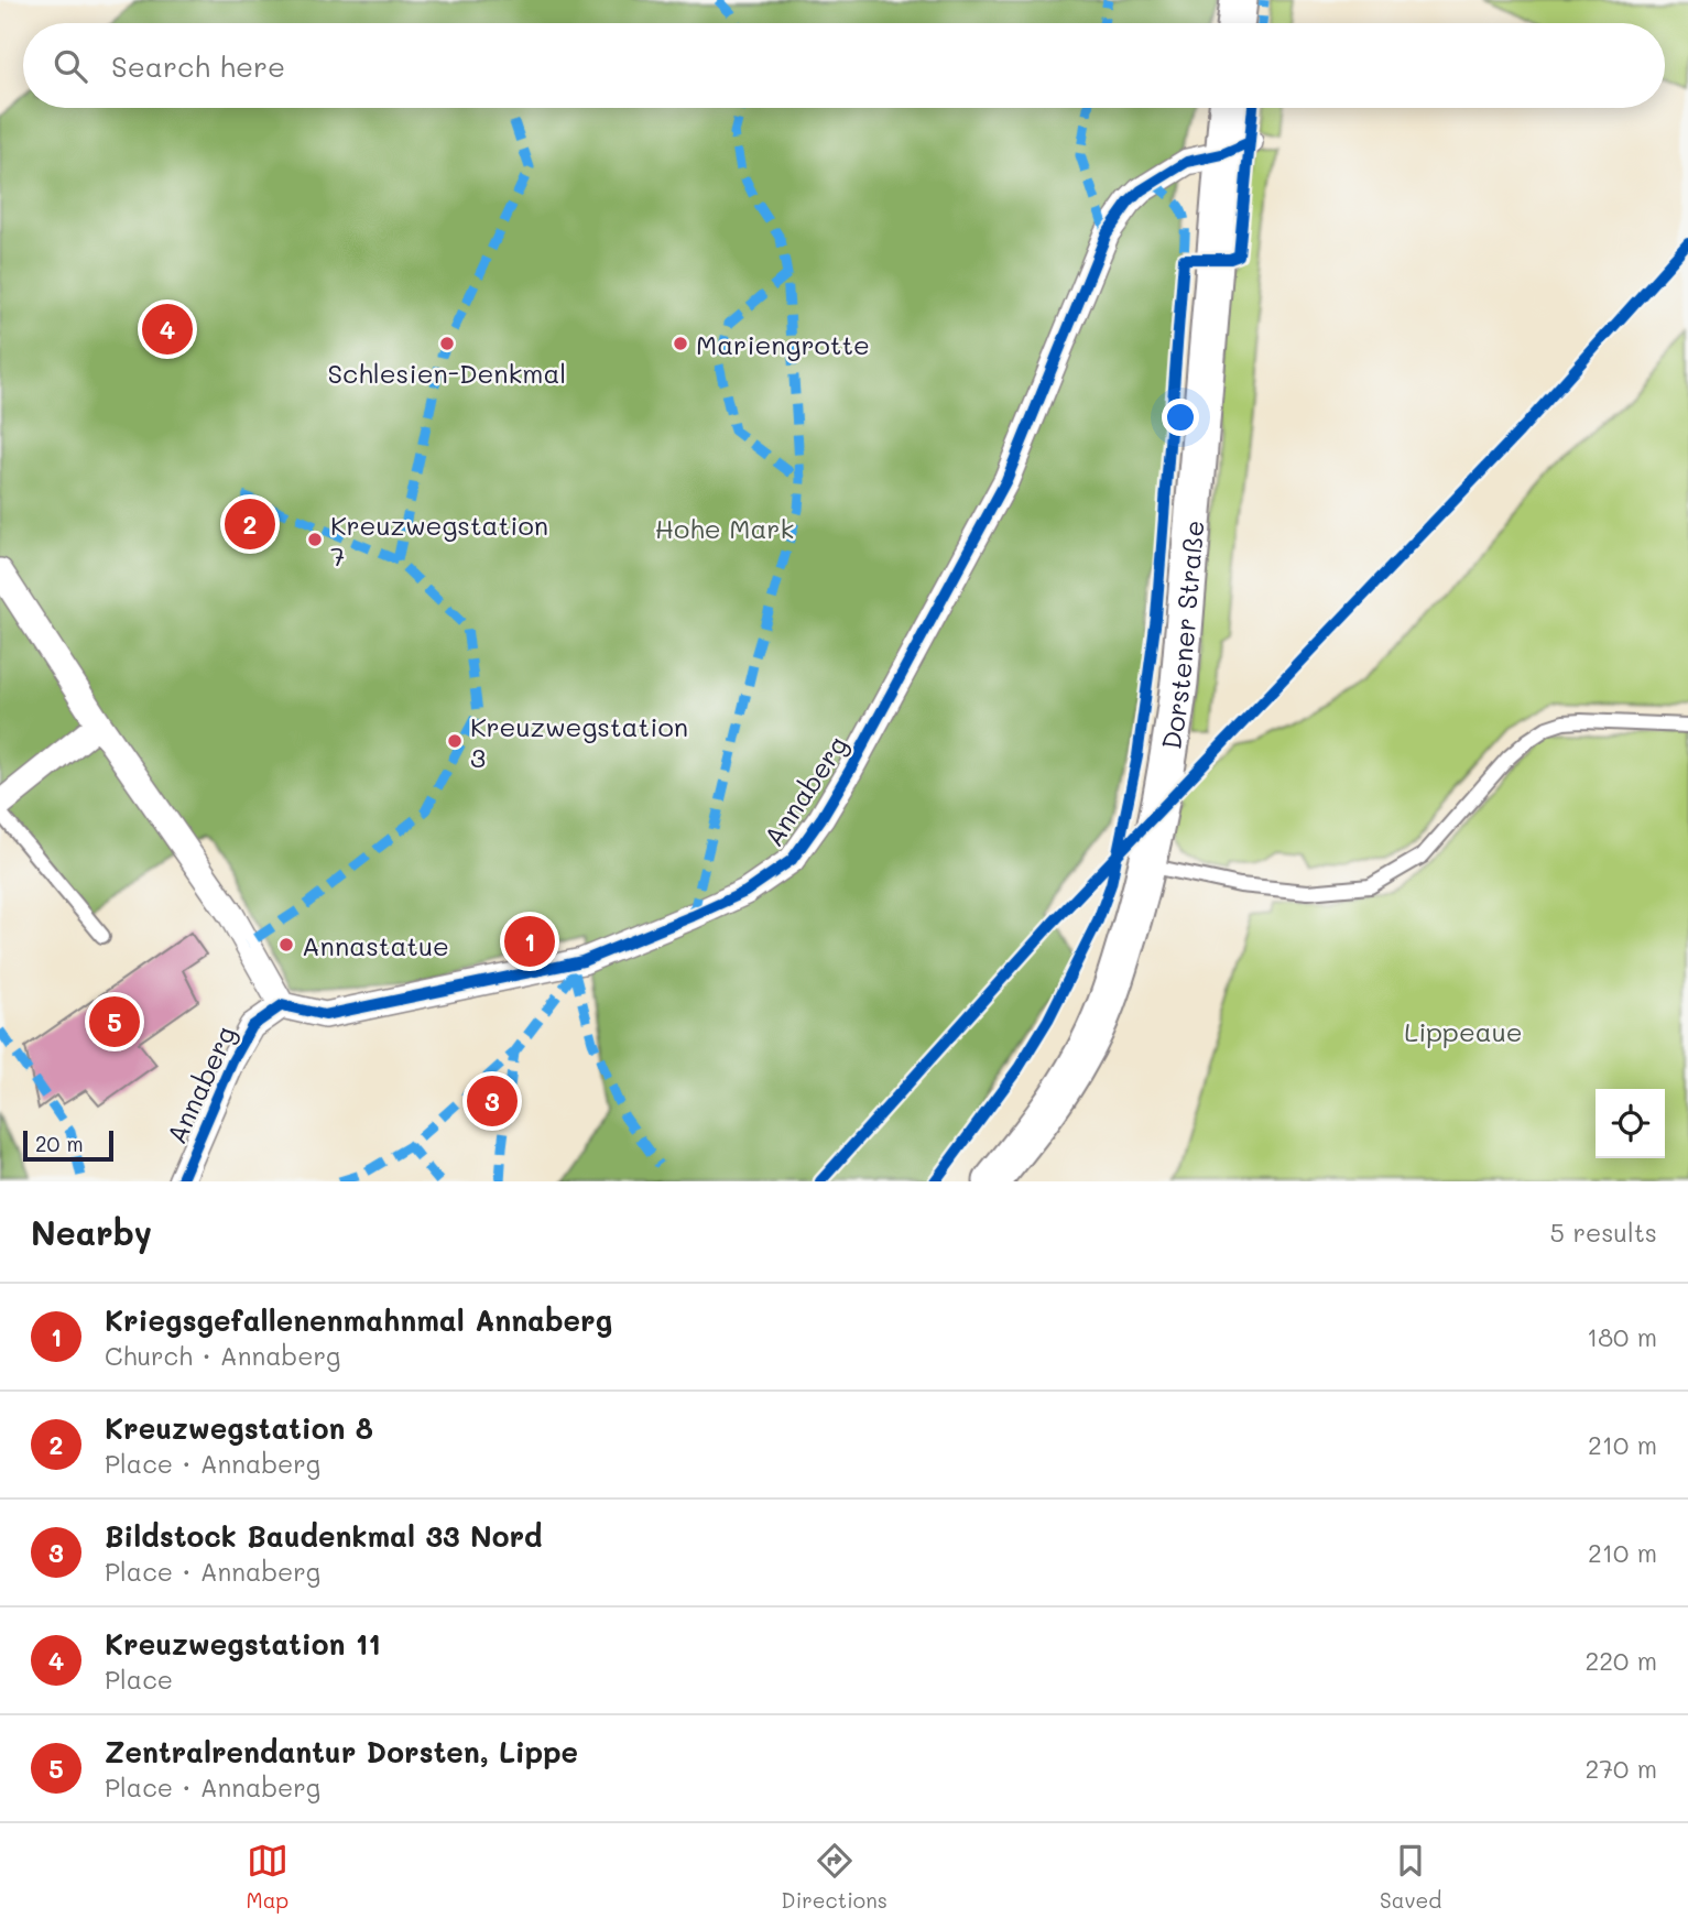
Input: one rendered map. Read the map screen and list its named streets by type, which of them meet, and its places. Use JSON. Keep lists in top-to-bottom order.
{
  "streets": {
    "main road": ["Dorstener Straße"],
    "street": ["Annaberg"]
  },
  "crossings": [
    ["Dorstener Straße", "Annaberg"]
  ],
  "parks": ["Hohe Mark", "Lippeaue"],
  "places": [
    "Schlesien-Denkmal",
    "Mariengrotte",
    "Kreuzwegstation 7",
    "Kreuzwegstation 3",
    "Annastatue"
  ],
  "scale_bar": "20 m",
  "page": {
    "search": "Search here",
    "pins": [
      "4",
      "2",
      "1",
      "5",
      "3"
    ],
    "scale": "20 m",
    "heading": ["Nearby", "5 results"],
    "list": [
      {
        "mark": "1",
        "name": "Kriegsgefallenenmahnmal Annaberg",
        "note": "Church · Annaberg",
        "value": "180 m"
      },
      {
        "mark": "2",
        "name": "Kreuzwegstation 8",
        "note": "Place · Annaberg",
        "value": "210 m"
      },
      {
        "mark": "3",
        "name": "Bildstock Baudenkmal 33 Nord",
        "note": "Place · Annaberg",
        "value": "210 m"
      },
      {
        "mark": "4",
        "name": "Kreuzwegstation 11",
        "note": "Place",
        "value": "220 m"
      },
      {
        "mark": "5",
        "name": "Zentralrendantur Dorsten, Lippe",
        "note": "Place · Annaberg",
        "value": "270 m"
      }
    ],
    "nav": ["Map", "Directions", "Saved"]
  }
}
